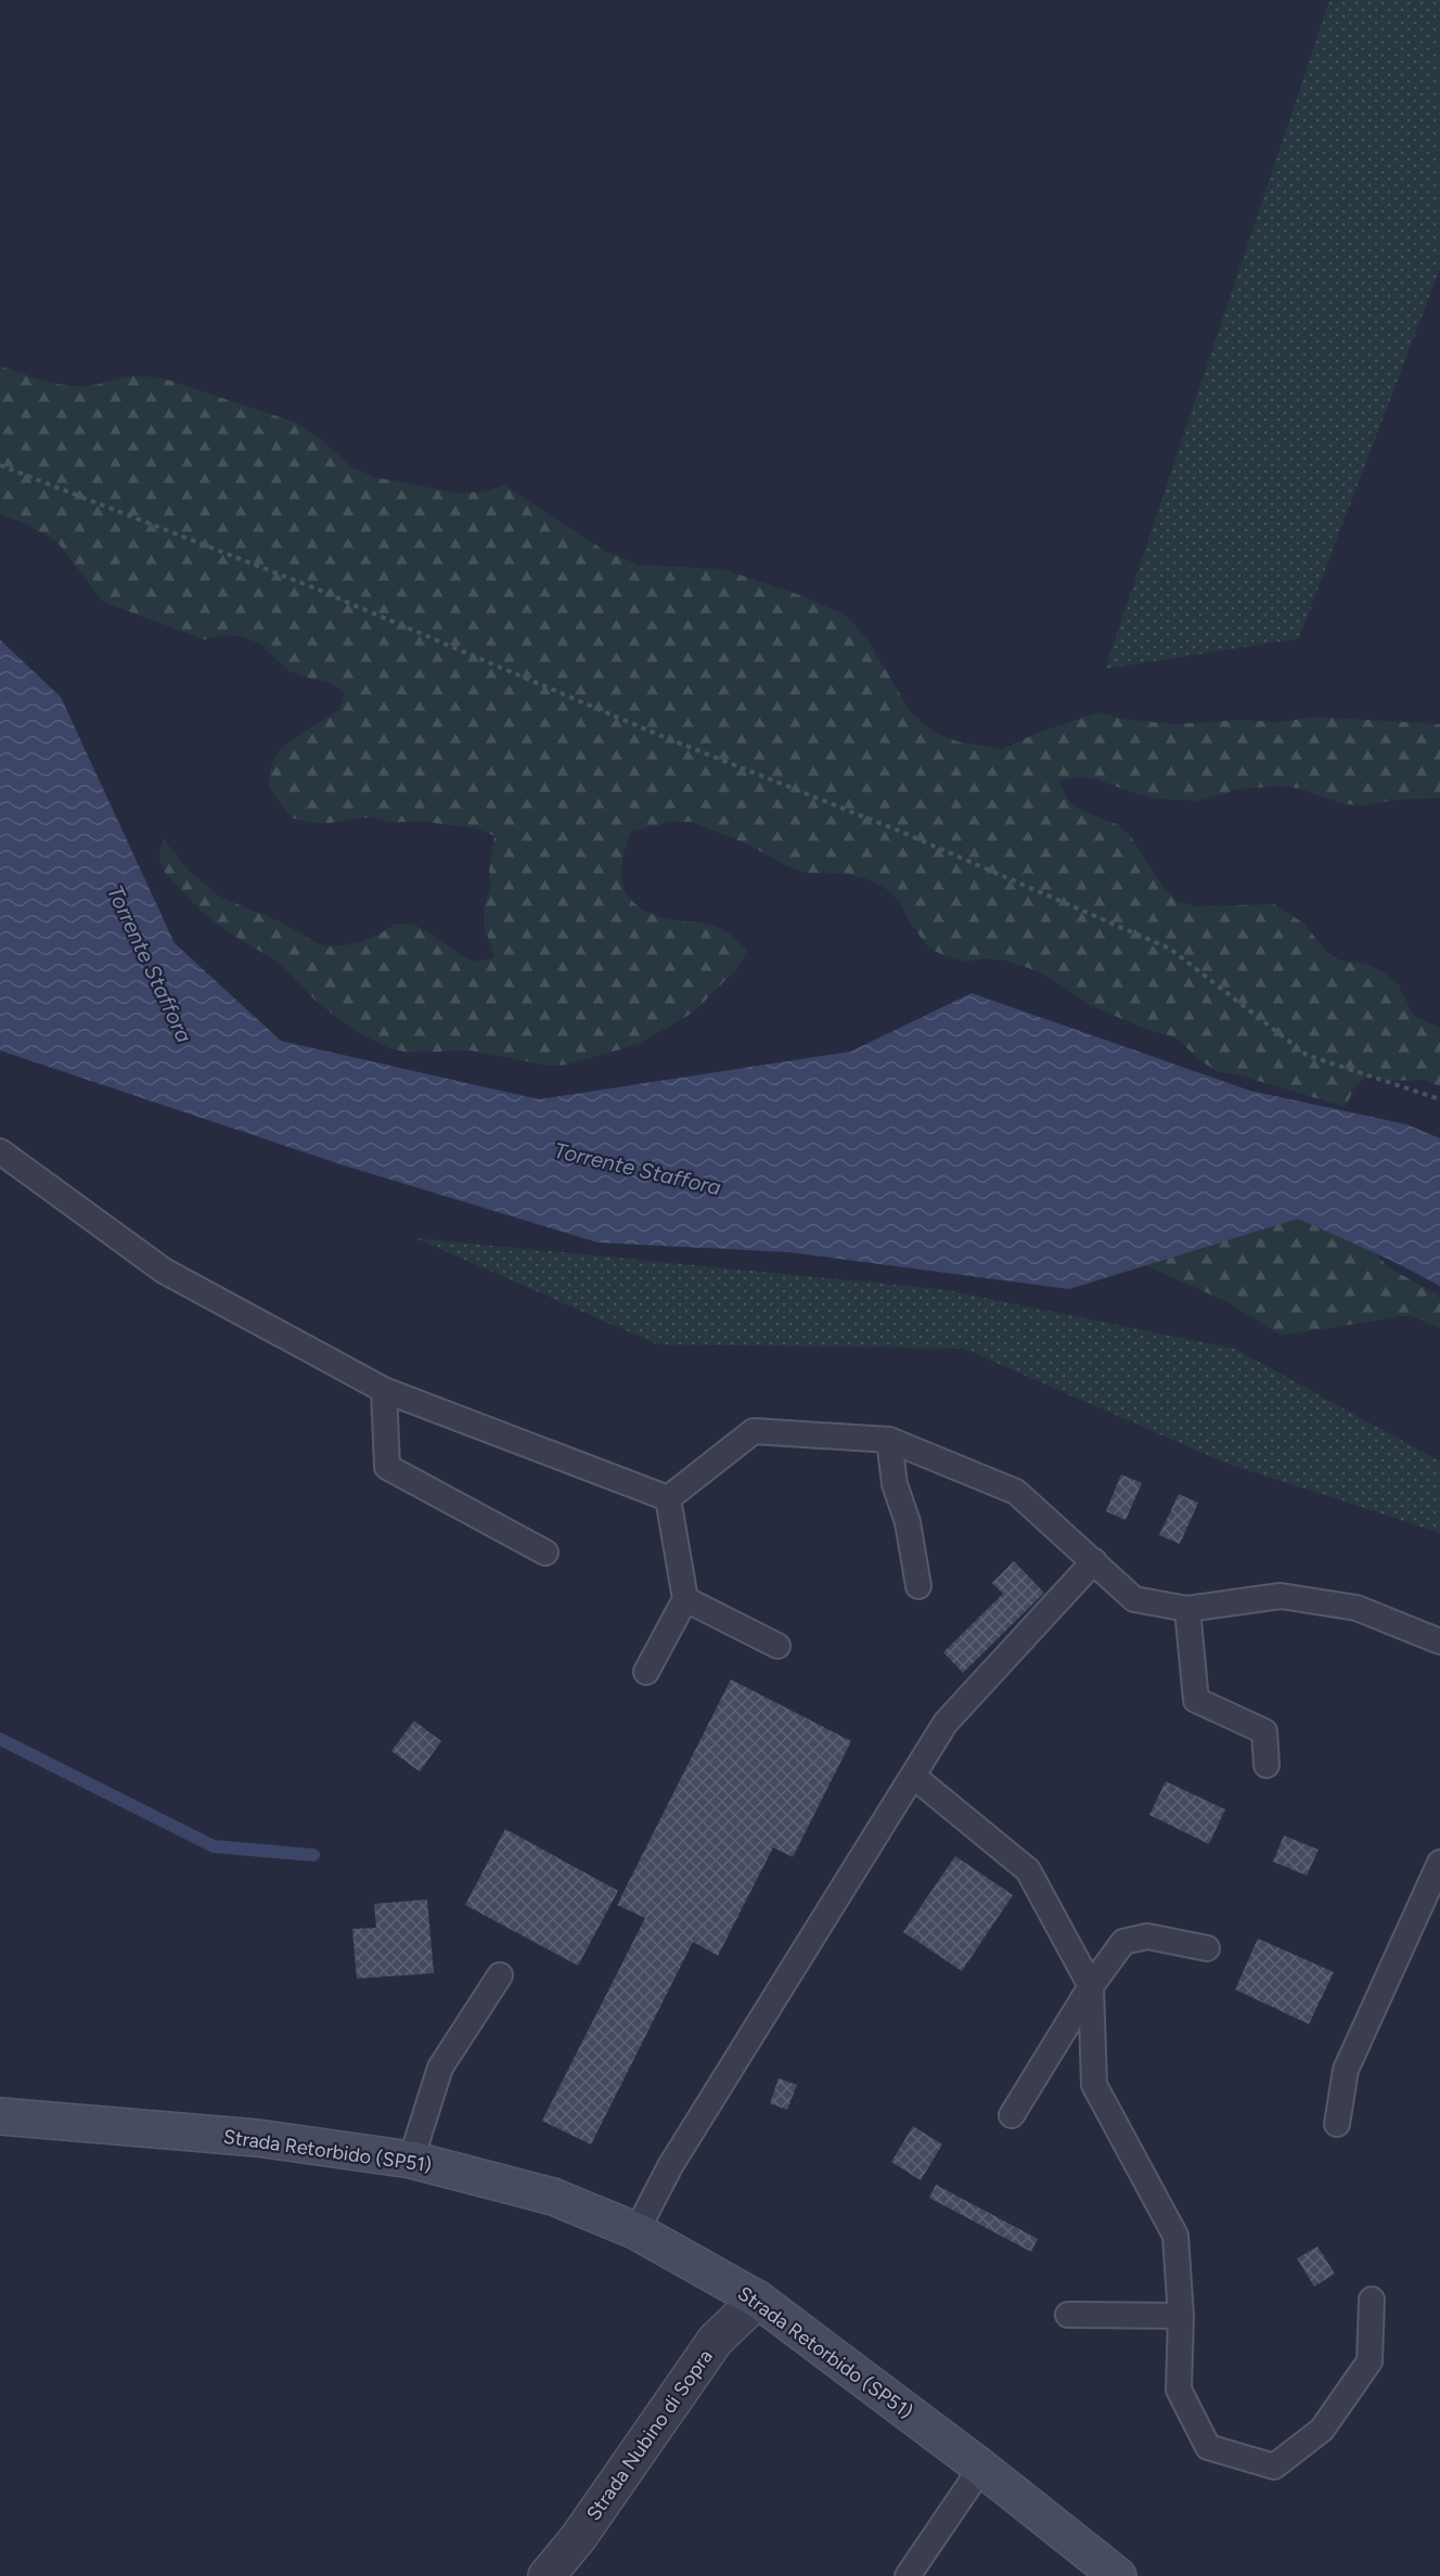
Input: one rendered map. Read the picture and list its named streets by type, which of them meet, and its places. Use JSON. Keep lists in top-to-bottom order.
{
  "streets": {
    "street": ["Strada Retorbido (SP51)", "Strada Nubino di Sopra"]
  },
  "crossings": [
    ["Strada Retorbido (SP51)", "Strada Nubino di Sopra"]
  ],
  "water": ["Torrente Staffora"]
}
